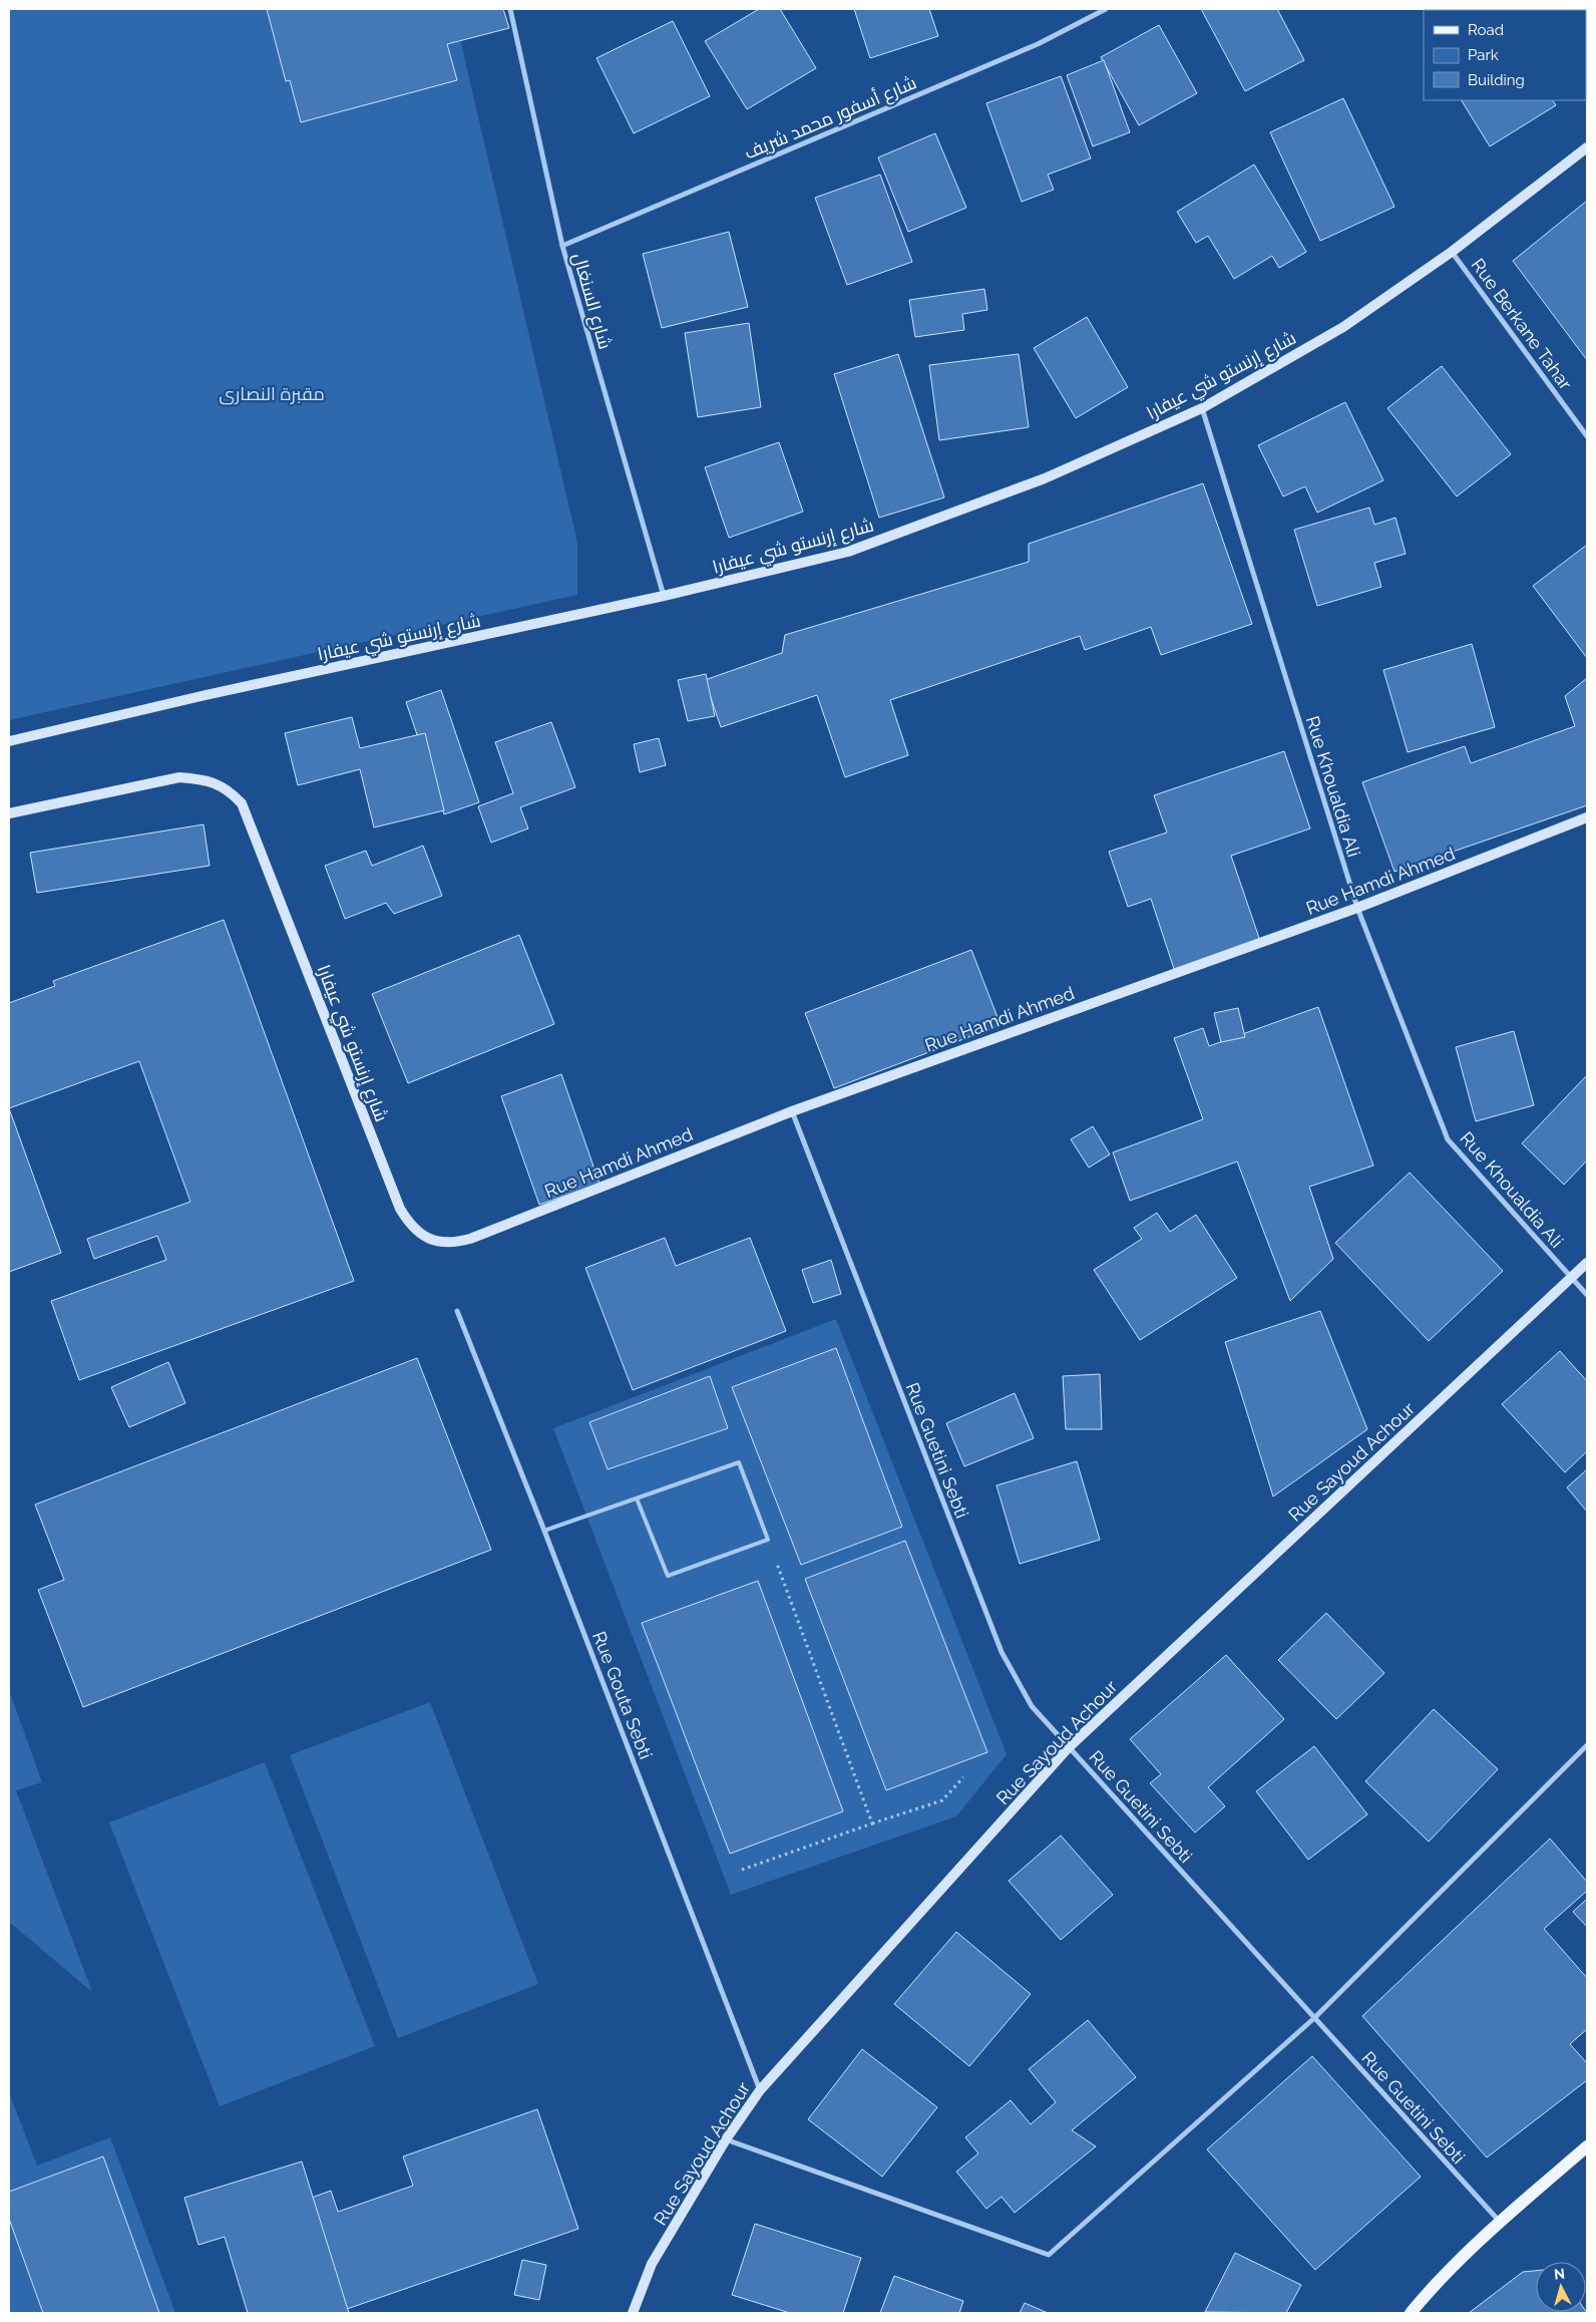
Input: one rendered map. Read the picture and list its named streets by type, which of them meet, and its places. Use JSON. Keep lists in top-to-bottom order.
{
  "streets": {
    "main road": ["شارع إرنستو شي عيفارا", "Rue Hamdi Ahmed", "Rue Sayoud Achour"],
    "street": [
      "شارع أسفور محمد شريف",
      "شارع السنغال",
      "Rue Berkane Tahar",
      "Rue Khoualdia Ali",
      "Rue Guetini Sebti",
      "Rue Gouta Sebti"
    ]
  },
  "crossings": [
    ["شارع أسفور محمد شريف", "شارع السنغال"],
    ["شارع السنغال", "شارع إرنستو شي عيفارا"],
    ["Rue Berkane Tahar", "شارع إرنستو شي عيفارا"],
    ["شارع إرنستو شي عيفارا", "Rue Khoualdia Ali"],
    ["شارع إرنستو شي عيفارا", "Rue Hamdi Ahmed"],
    ["Rue Khoualdia Ali", "Rue Hamdi Ahmed"],
    ["Rue Khoualdia Ali", "Rue Sayoud Achour"],
    ["Rue Hamdi Ahmed", "Rue Guetini Sebti"],
    ["Rue Guetini Sebti", "Rue Sayoud Achour"],
    ["Rue Sayoud Achour", "Rue Gouta Sebti"]
  ],
  "parks": ["مقبرة النصارى"],
  "legend": ["Road", "Park", "Building"],
  "north": "top"
}
